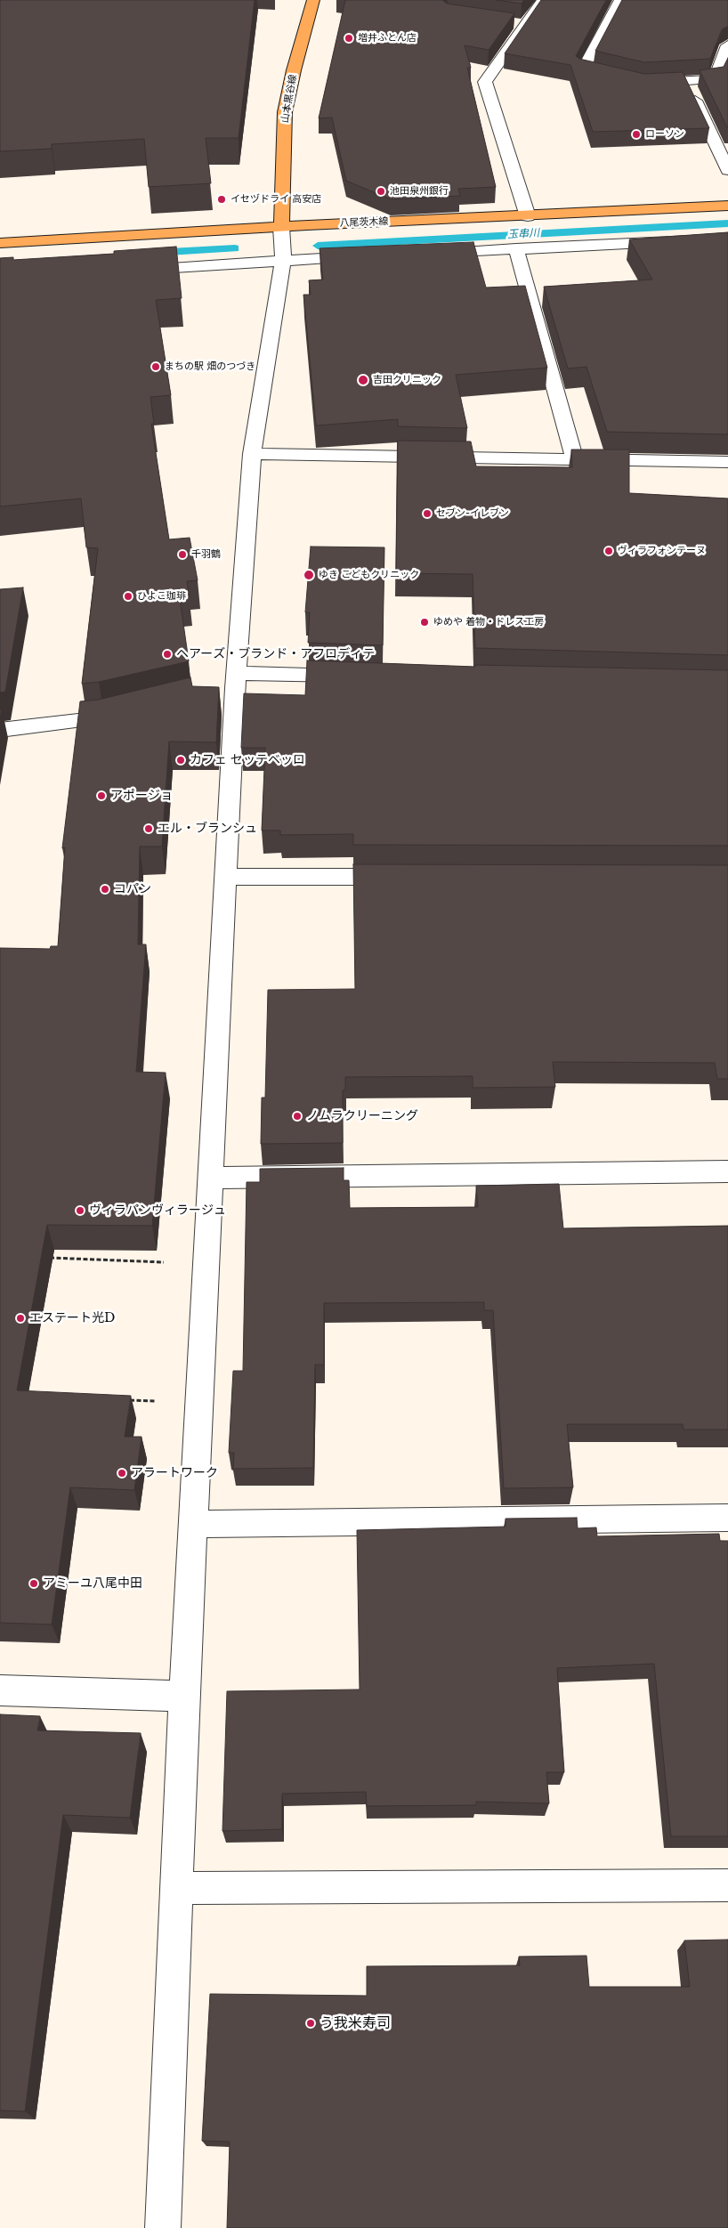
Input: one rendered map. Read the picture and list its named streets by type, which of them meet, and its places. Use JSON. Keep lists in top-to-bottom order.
{
  "streets": {
    "main road": ["山本黒谷線", "八尾茨木線"]
  },
  "crossings": [
    ["山本黒谷線", "八尾茨木線"]
  ],
  "water": ["玉串川"],
  "places": [
    "増井ふとん店",
    "ローソン",
    "池田泉州銀行",
    "イセヅドライ 高安店",
    "まちの駅 畑のつづき",
    "吉田クリニック",
    "セブン-イレブン",
    "ヴィラフォンテーヌ",
    "千羽鶴",
    "ゆき こどもクリニック",
    "ひよこ珈琲",
    "ゆめや 着物・ドレス工房",
    "ヘアーズ・ブランド・アフロディテ",
    "カフェ セッテベッロ",
    "アポージョ",
    "エル・ブランシュ",
    "コパン",
    "ノムラクリーニング",
    "ヴィラパンヴィラージュ",
    "エステート光D",
    "アラートワーク",
    "アミーユ八尾中田",
    "う我米寿司"
  ]
}
